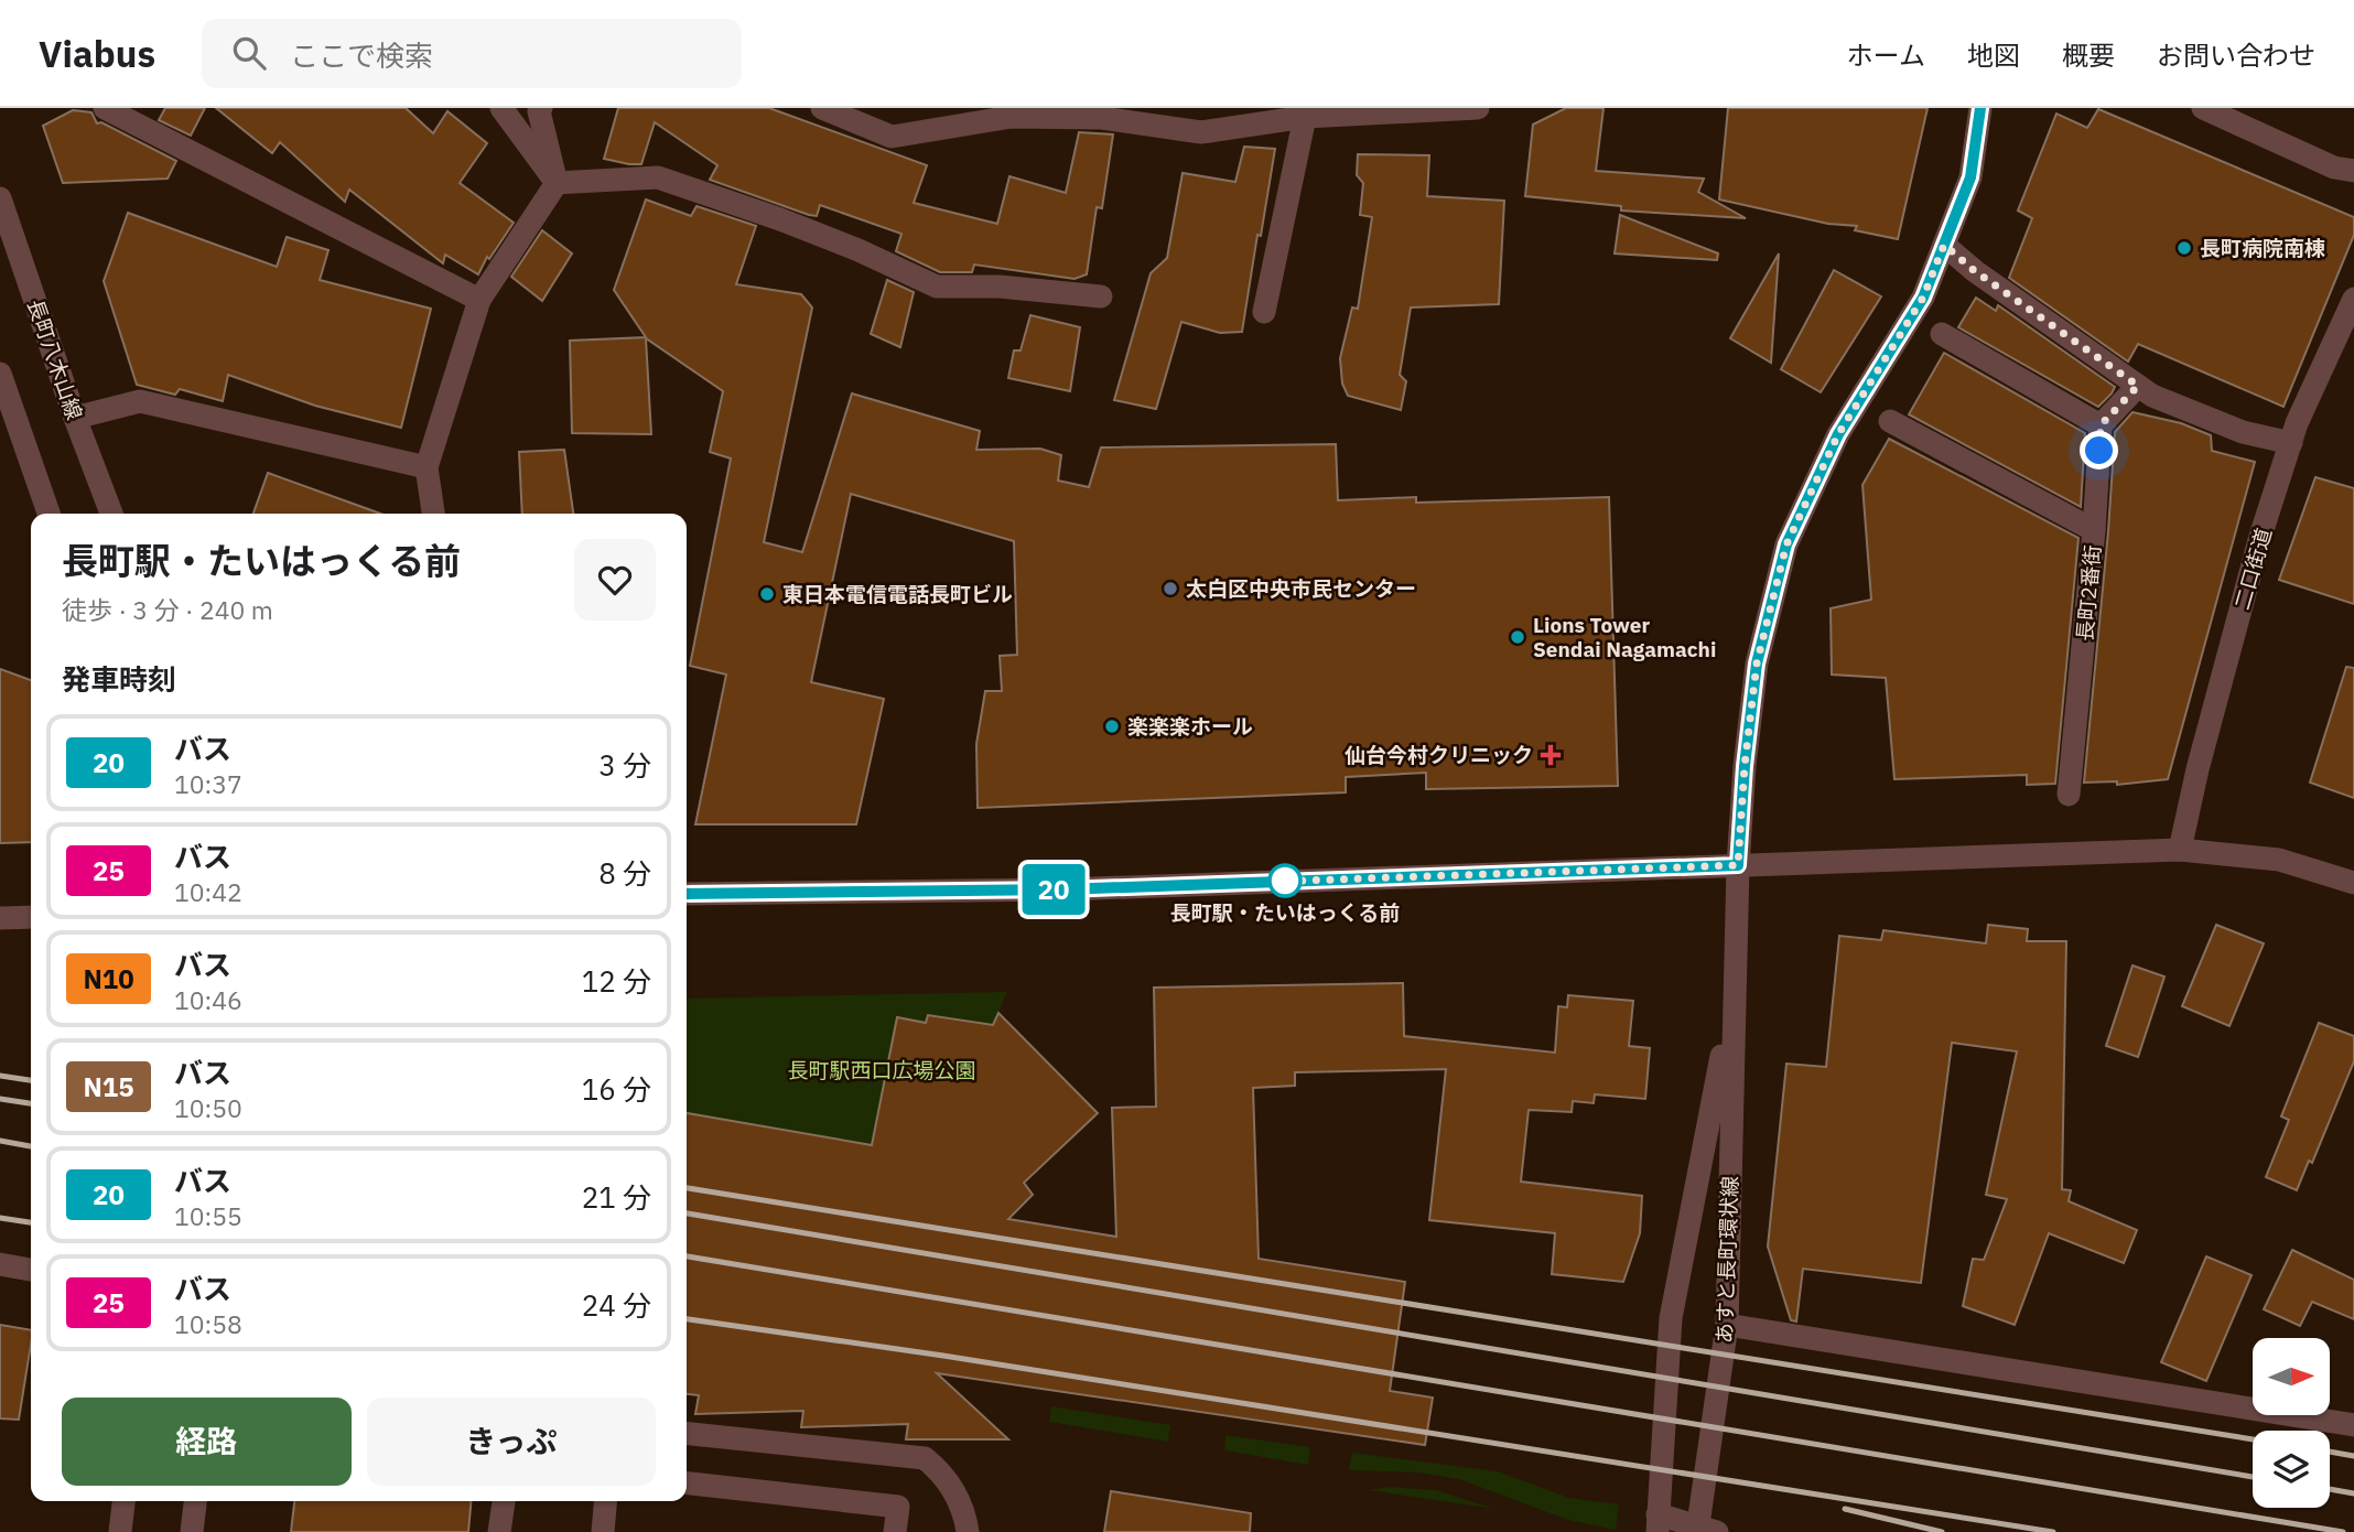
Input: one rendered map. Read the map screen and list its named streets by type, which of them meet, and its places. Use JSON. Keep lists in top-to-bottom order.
{
  "streets": {
    "street": [
      "長町八木山線",
      "二口街道",
      "長町2番街",
      "あすと長町環状線"
    ]
  },
  "parks": ["長町駅西口広場公園"],
  "places": {
    "other": [
      "長町病院南棟",
      "太白区中央市民センター",
      "東日本電信電話長町ビル",
      "Lions Tower Sendai Nagamachi",
      "楽楽楽ホール",
      "長町駅・たいはっくる前"
    ],
    "health": ["仙台今村クリニック"]
  },
  "lines": ["bus line 20"],
  "north": "right",
  "page": {
    "header": "Viabus",
    "search": "ここで検索",
    "nav": [
      "ホーム",
      "地図",
      "概要",
      "お問い合わせ"
    ],
    "on_map": "20",
    "heading": [
      ["長町駅・たいはっくる前", "徒歩 · 3 分 · 240 m"],
      "発車時刻"
    ],
    "list": [
      {
        "mark": "20",
        "name": "バス",
        "note": "10:37",
        "value": "3 分"
      },
      {
        "mark": "25",
        "name": "バス",
        "note": "10:42",
        "value": "8 分"
      },
      {
        "mark": "N10",
        "name": "バス",
        "note": "10:46",
        "value": "12 分"
      },
      {
        "mark": "N15",
        "name": "バス",
        "note": "10:50",
        "value": "16 分"
      },
      {
        "mark": "20",
        "name": "バス",
        "note": "10:55",
        "value": "21 分"
      },
      {
        "mark": "25",
        "name": "バス",
        "note": "10:58",
        "value": "24 分"
      }
    ],
    "buttons": ["経路", "きっぷ"]
  }
}
